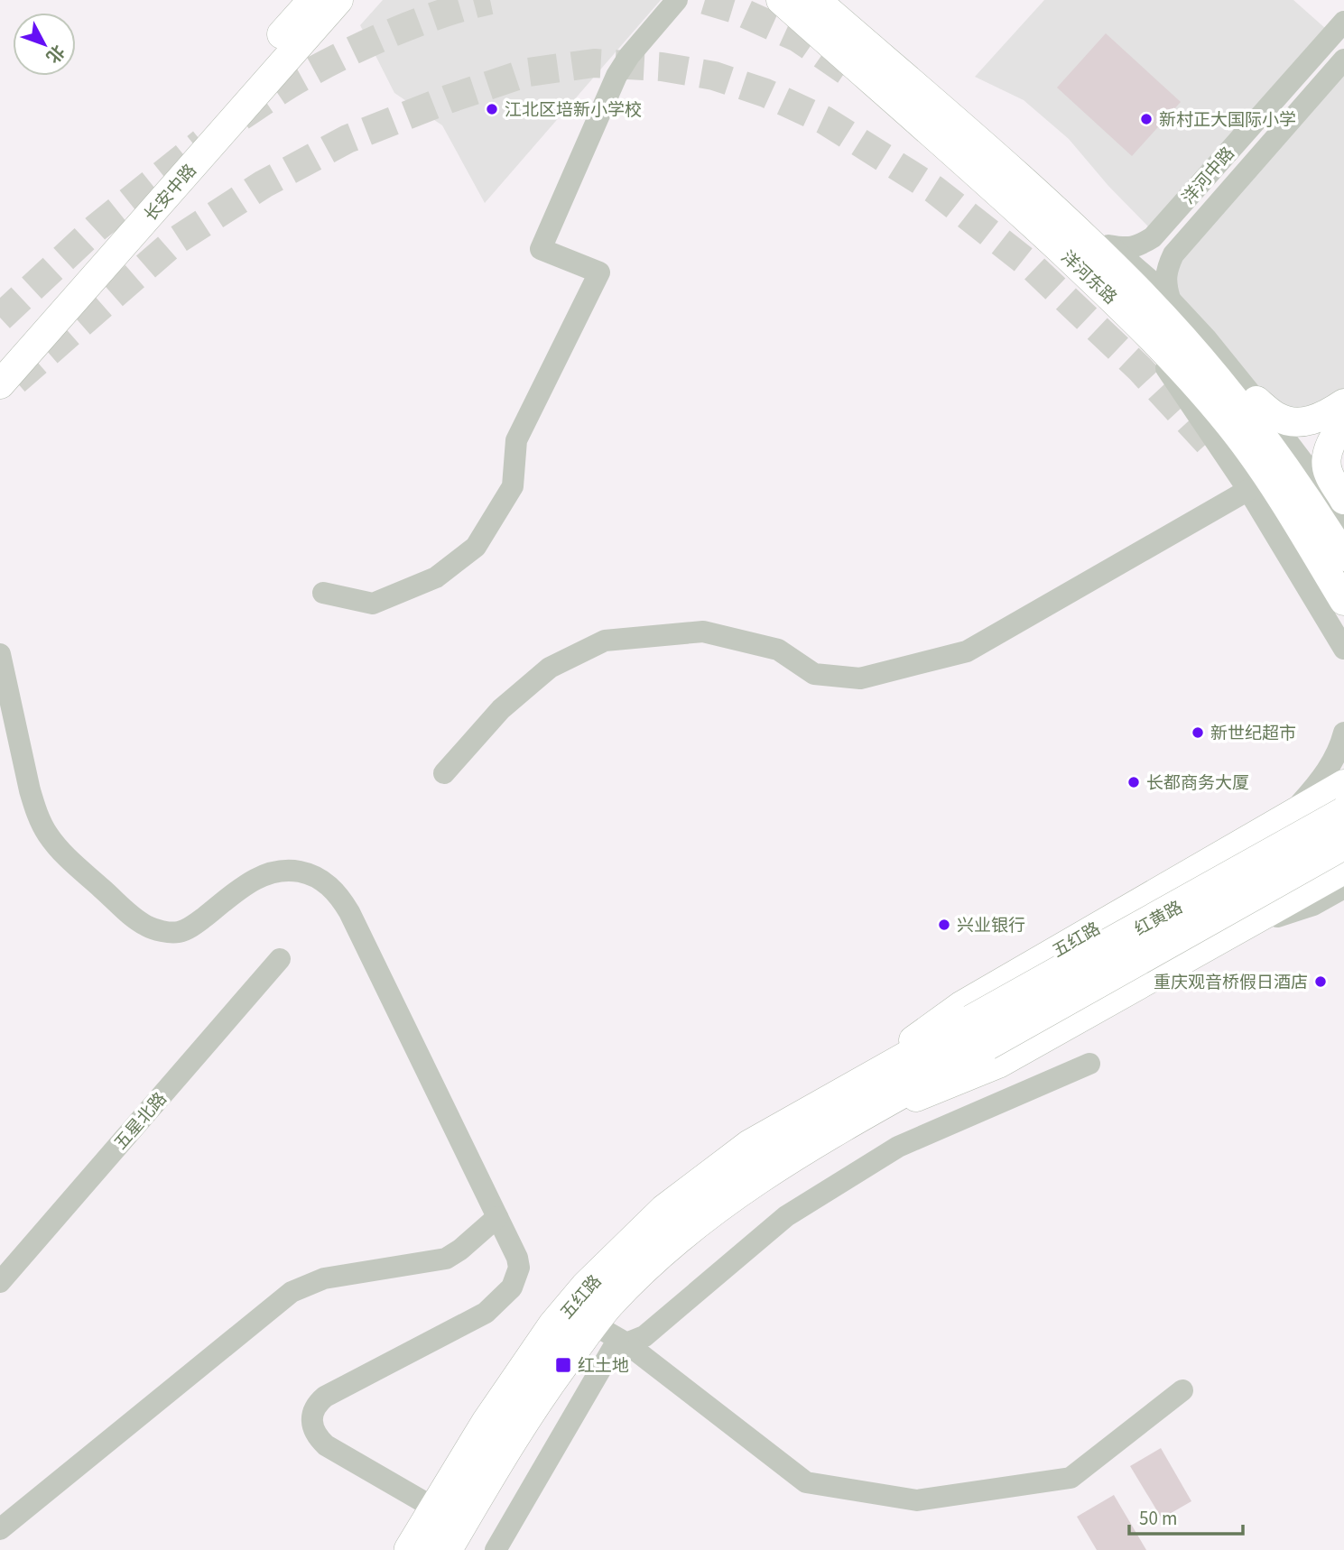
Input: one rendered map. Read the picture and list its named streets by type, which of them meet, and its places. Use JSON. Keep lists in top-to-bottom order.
{
  "streets": {
    "highway": ["红黄路", "五红路"],
    "main road": ["长安中路", "洋河东路"],
    "street": ["洋河中路", "五星北路"]
  },
  "crossings": [
    ["红黄路", "五红路"]
  ],
  "places": {
    "other": [
      "江北区培新小学校",
      "新村正大国际小学",
      "新世纪超市",
      "长都商务大厦",
      "兴业银行",
      "重庆观音桥假日酒店"
    ],
    "transit": ["红土地"]
  },
  "scale_bar": "50 m",
  "north": "bottom right"
}
